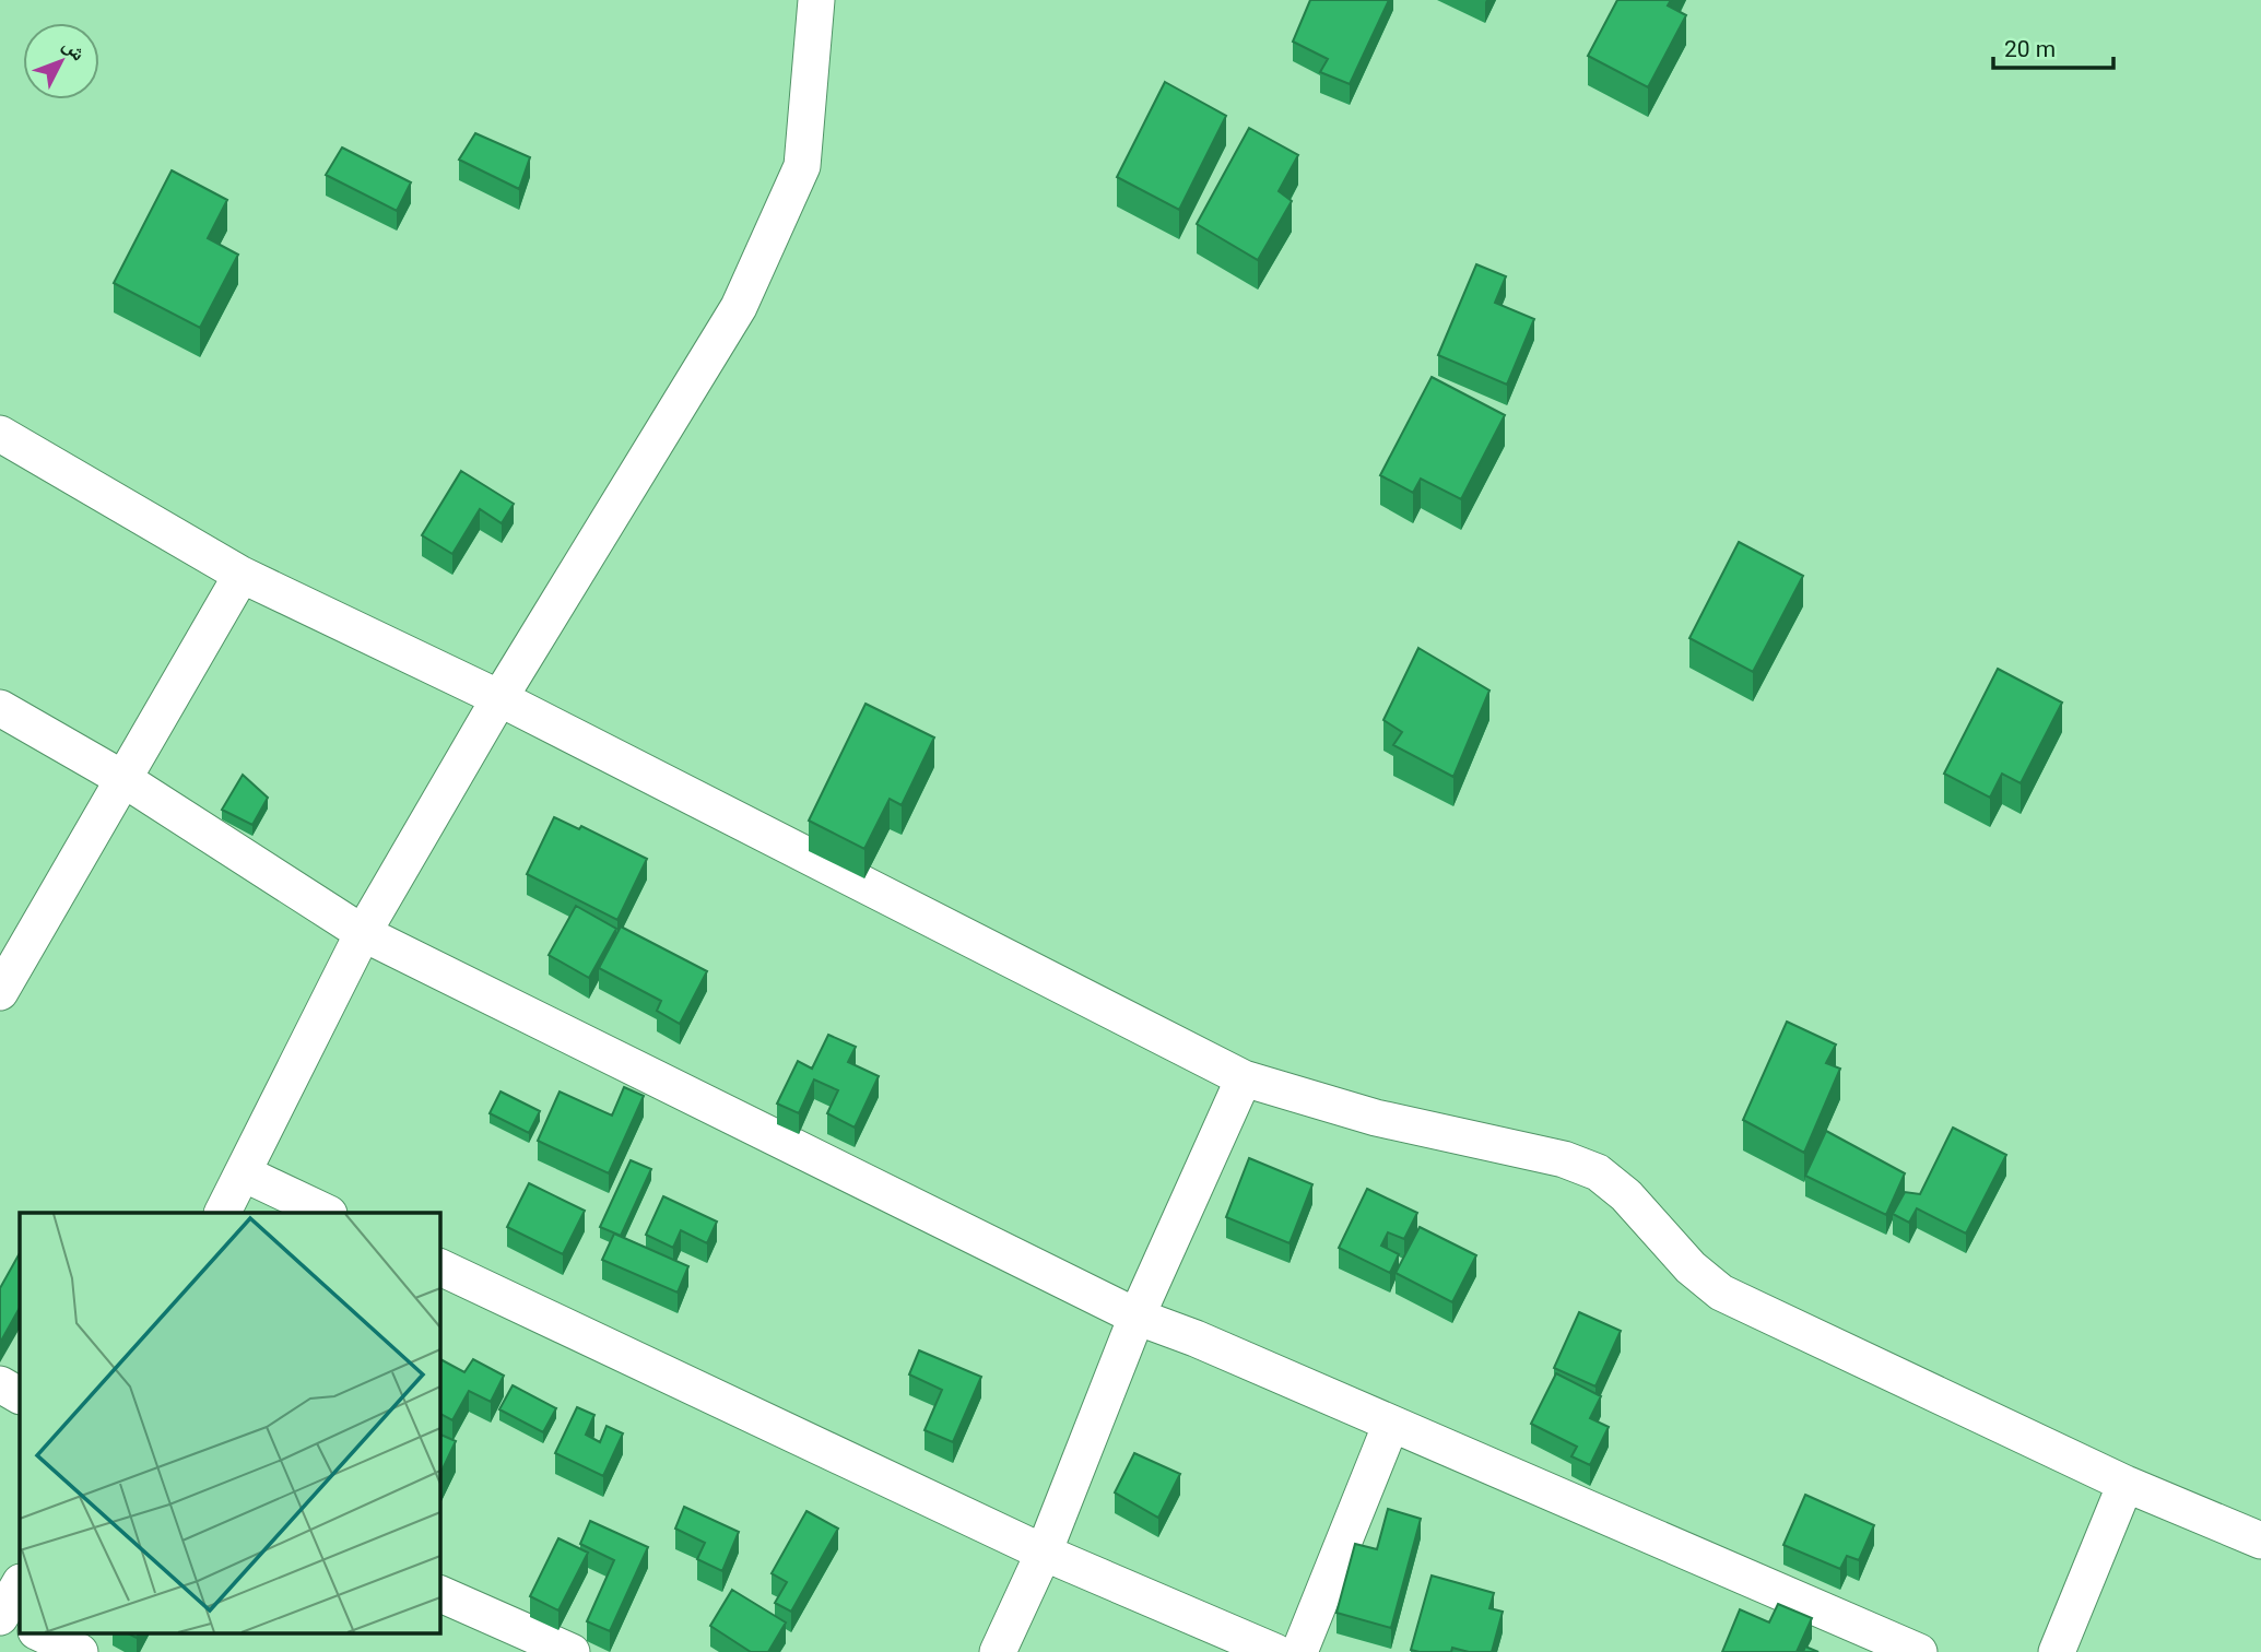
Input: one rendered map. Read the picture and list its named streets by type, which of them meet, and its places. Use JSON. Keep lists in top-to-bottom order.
{
  "scale_bar": "20 m",
  "north": "top right"
}
